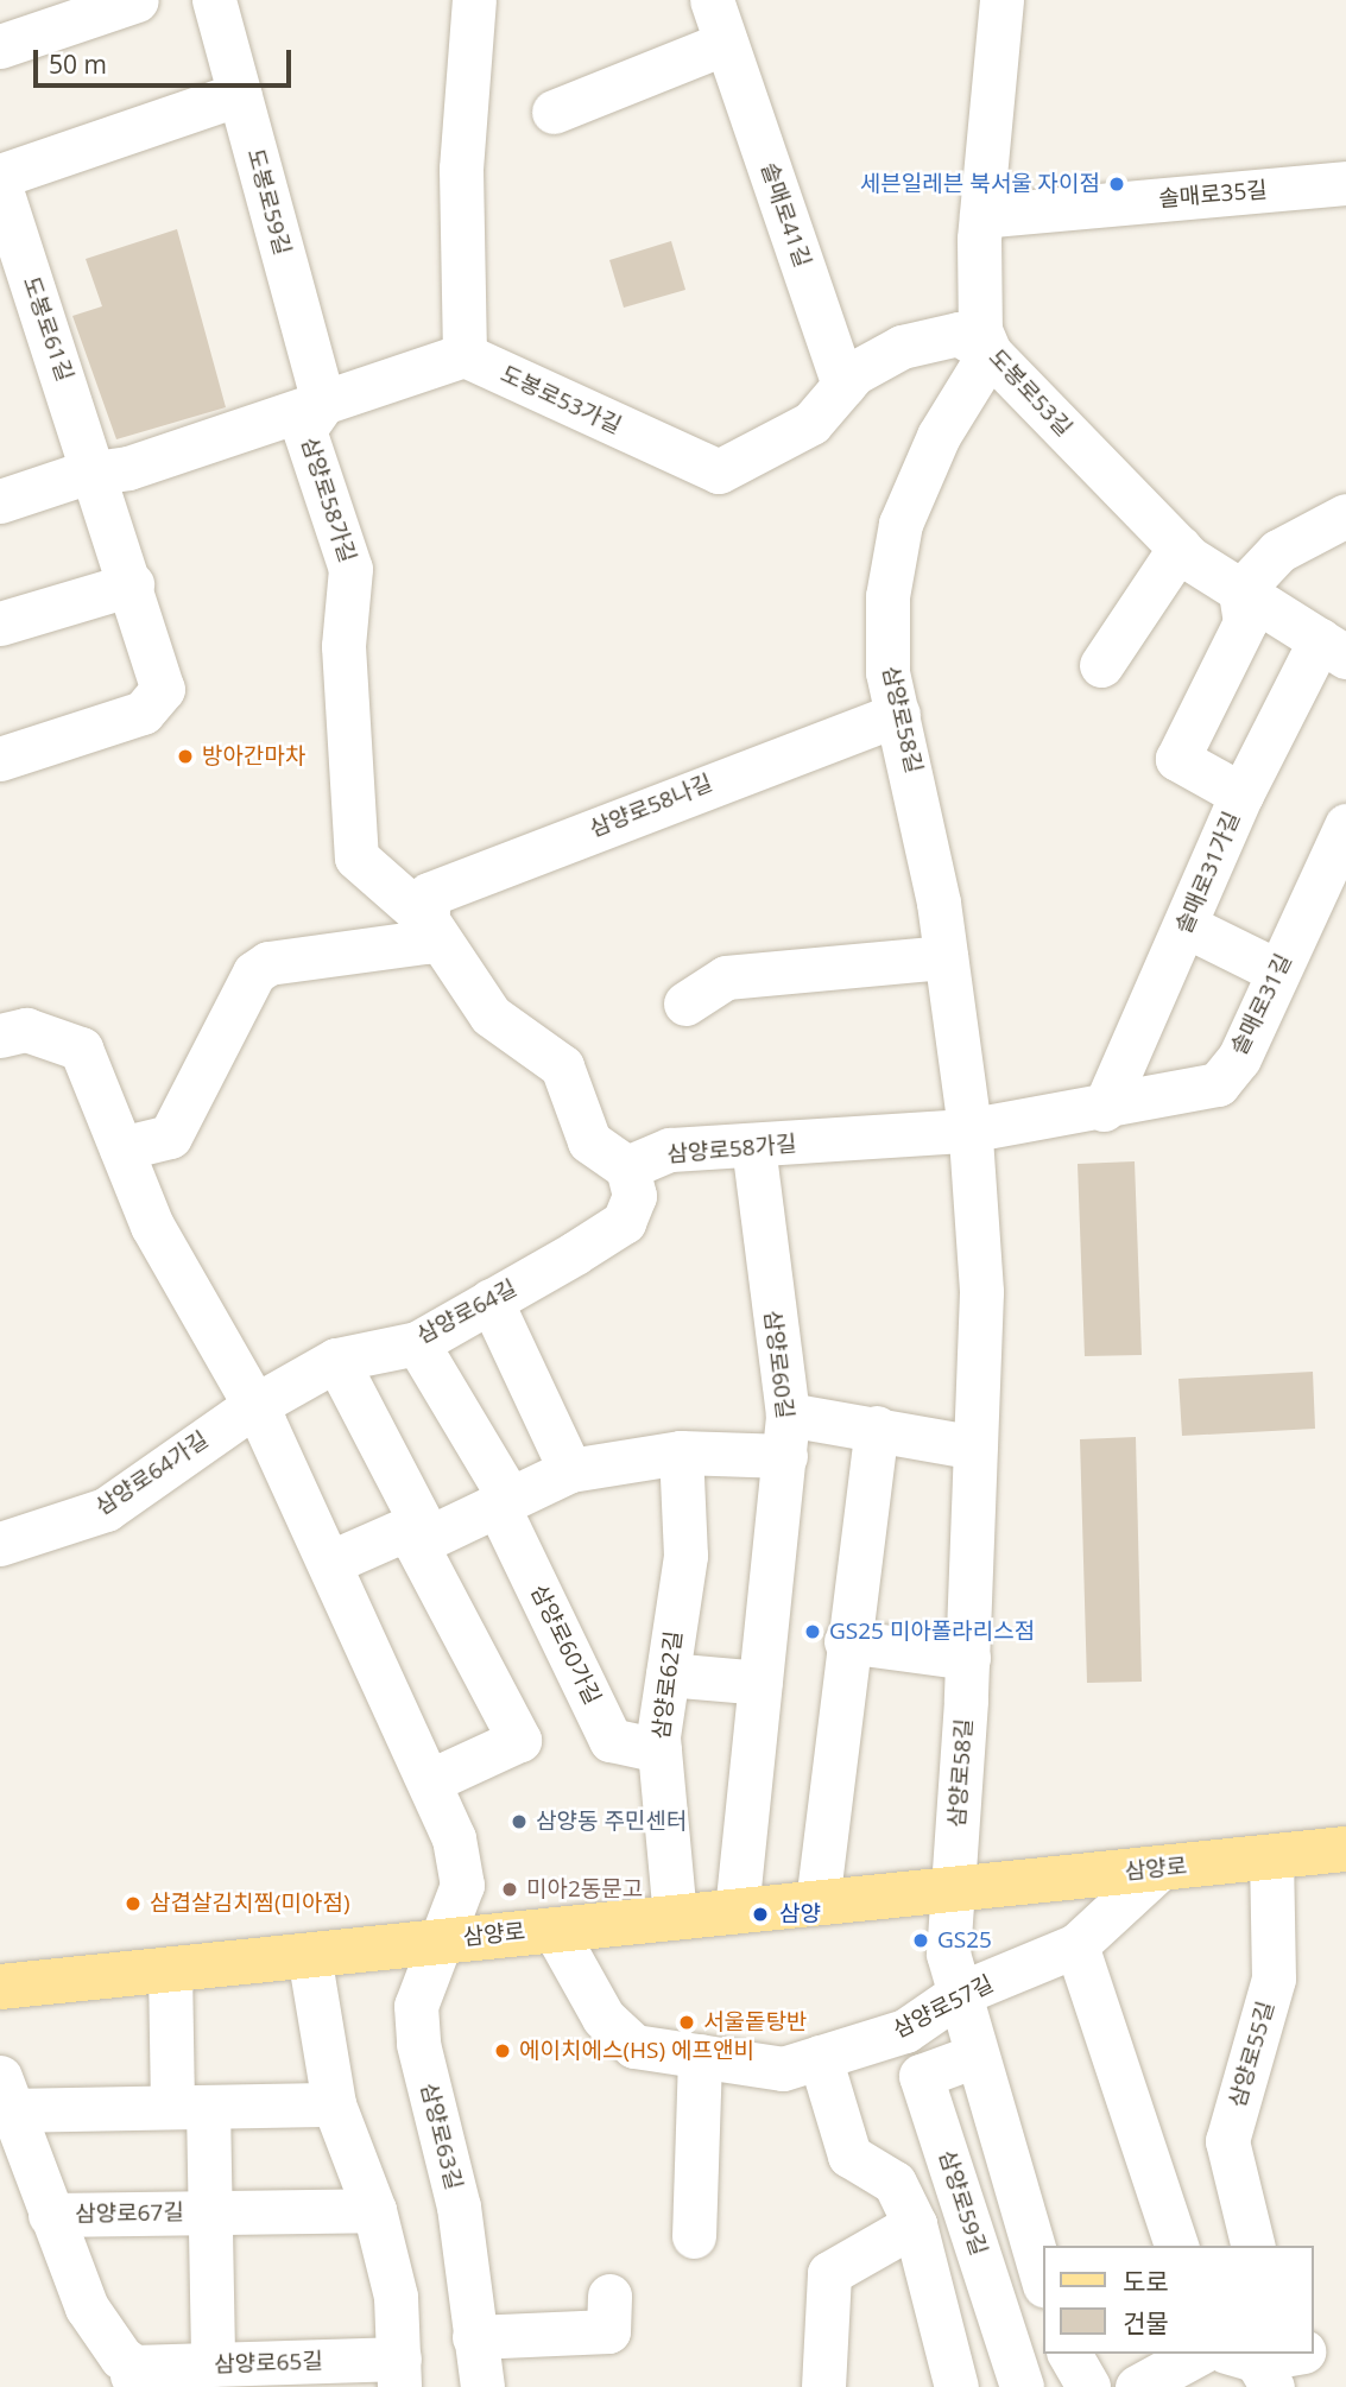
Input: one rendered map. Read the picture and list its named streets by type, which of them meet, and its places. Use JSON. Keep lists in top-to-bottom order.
{
  "streets": {
    "main road": ["삼양로"],
    "street": [
      "솔매로35길",
      "도봉로59길",
      "솔매로41길",
      "도봉로61길",
      "도봉로53길",
      "도봉로53가길",
      "삼양로58가길",
      "삼양로58길",
      "삼양로58나길",
      "솔매로31가길",
      "솔매로31길",
      "삼양로64길",
      "삼양로60길",
      "삼양로64가길",
      "삼양로60가길",
      "삼양로62길",
      "삼양로57길",
      "삼양로55길",
      "삼양로63길",
      "삼양로59길",
      "삼양로67길",
      "삼양로65길"
    ]
  },
  "crossings": [
    ["솔매로35길", "도봉로53길"],
    ["도봉로59길", "삼양로58가길"],
    ["솔매로41길", "도봉로53가길"],
    ["도봉로53길", "도봉로53가길"],
    ["도봉로53길", "삼양로58길"],
    ["도봉로53길", "솔매로31가길"],
    ["도봉로53가길", "삼양로58길"],
    ["삼양로58가길", "삼양로58길"],
    ["삼양로58가길", "삼양로58나길"],
    ["삼양로58가길", "솔매로31길"],
    ["삼양로58가길", "삼양로64길"],
    ["삼양로58가길", "삼양로60길"],
    ["삼양로58길", "삼양로58나길"],
    ["삼양로58길", "솔매로31길"],
    ["삼양로58길", "삼양로"],
    ["솔매로31가길", "솔매로31길"],
    ["삼양로64길", "삼양로64가길"],
    ["삼양로64길", "삼양로60가길"],
    ["삼양로60길", "삼양로"],
    ["삼양로60가길", "삼양로62길"],
    ["삼양로62길", "삼양로"],
    ["삼양로", "삼양로57길"],
    ["삼양로", "삼양로55길"],
    ["삼양로", "삼양로63길"],
    ["삼양로", "삼양로65길"],
    ["삼양로67길", "삼양로65길"]
  ],
  "places": [
    "세븐일레븐 북서울 자이점",
    "방아간마차",
    "GS25 미아폴라리스점",
    "삼양동 주민센터",
    "미아2동문고",
    "삼겹살김치찜(미아점)",
    "삼양",
    "GS25",
    "서울돝탕반",
    "에이치에스(HS) 에프앤비"
  ],
  "legend": ["도로", "건물"],
  "scale_bar": "50 m"
}
